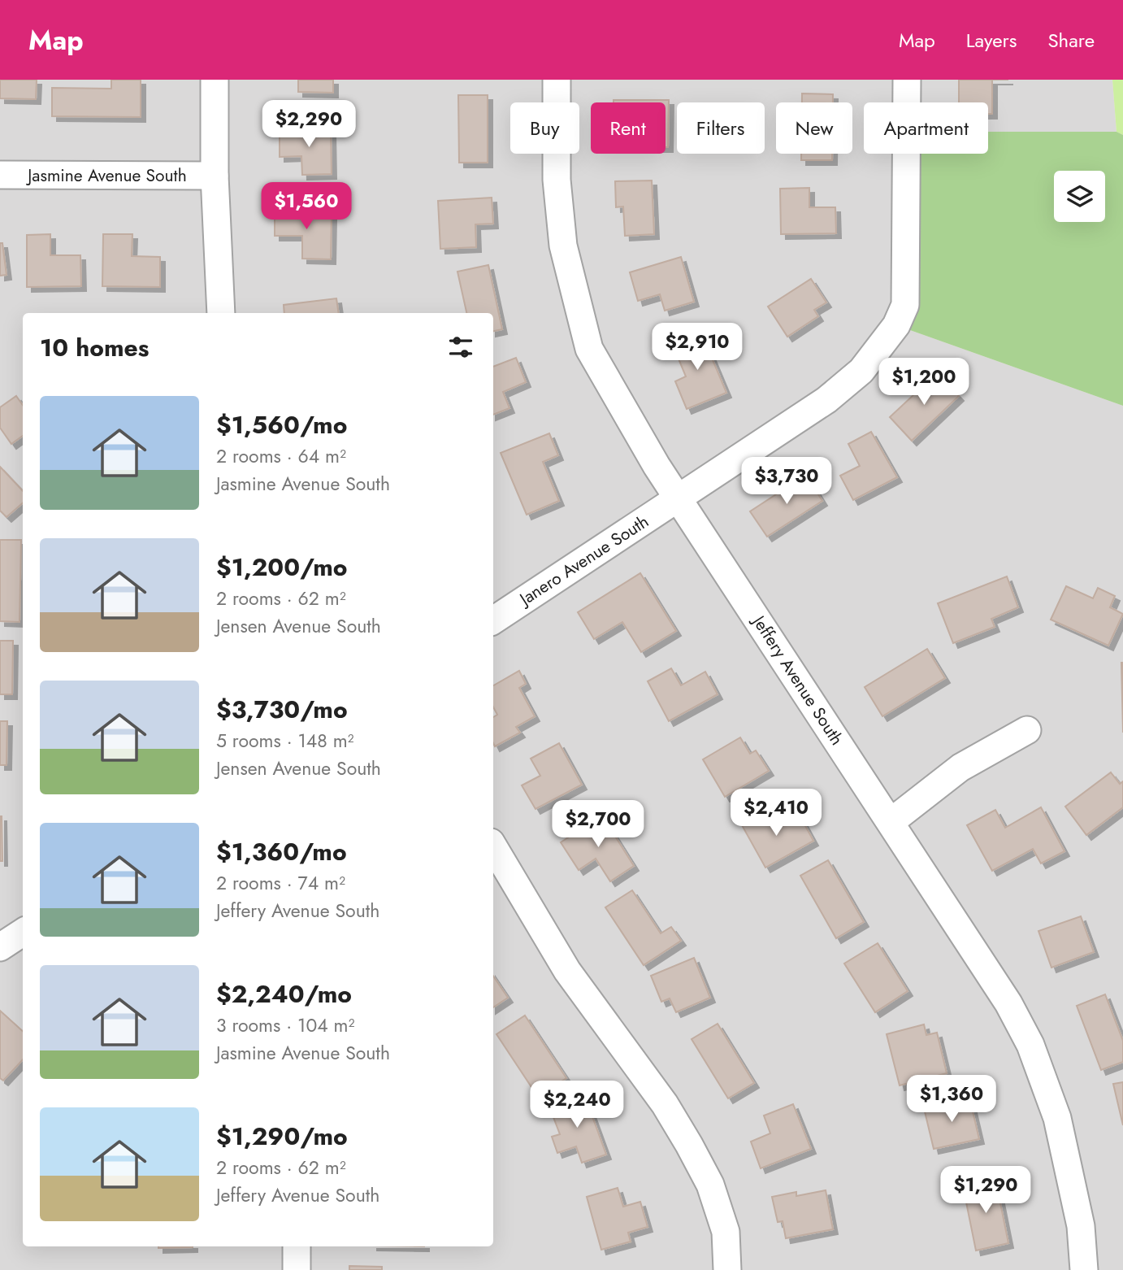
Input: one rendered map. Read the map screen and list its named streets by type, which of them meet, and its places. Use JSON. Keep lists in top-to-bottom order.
{
  "streets": {
    "street": ["Jasmine Avenue South", "Janero Avenue South", "Jeffery Avenue South"]
  },
  "crossings": [
    ["Janero Avenue South", "Jeffery Avenue South"]
  ],
  "page": {
    "header": "Map",
    "nav": ["Map", "Layers", "Share"],
    "price": [
      "$2,290",
      "$1,560",
      "$2,910",
      "$1,200",
      "$3,730",
      "$2,410",
      "$2,700",
      "$1,360",
      "$2,240",
      "$1,290"
    ],
    "chip": [
      "Buy",
      "Rent",
      "Filters",
      "New",
      "Apartment"
    ],
    "heading": "10 homes",
    "list": [
      {
        "name": "$1,560/mo",
        "note": "2 rooms · 64 m² · Jasmine Avenue South"
      },
      {
        "name": "$1,200/mo",
        "note": "2 rooms · 62 m² · Jensen Avenue South"
      },
      {
        "name": "$3,730/mo",
        "note": "5 rooms · 148 m² · Jensen Avenue South"
      },
      {
        "name": "$1,360/mo",
        "note": "2 rooms · 74 m² · Jeffery Avenue South"
      },
      {
        "name": "$2,240/mo",
        "note": "3 rooms · 104 m² · Jasmine Avenue South"
      },
      {
        "name": "$1,290/mo",
        "note": "2 rooms · 62 m² · Jeffery Avenue South"
      }
    ]
  }
}
